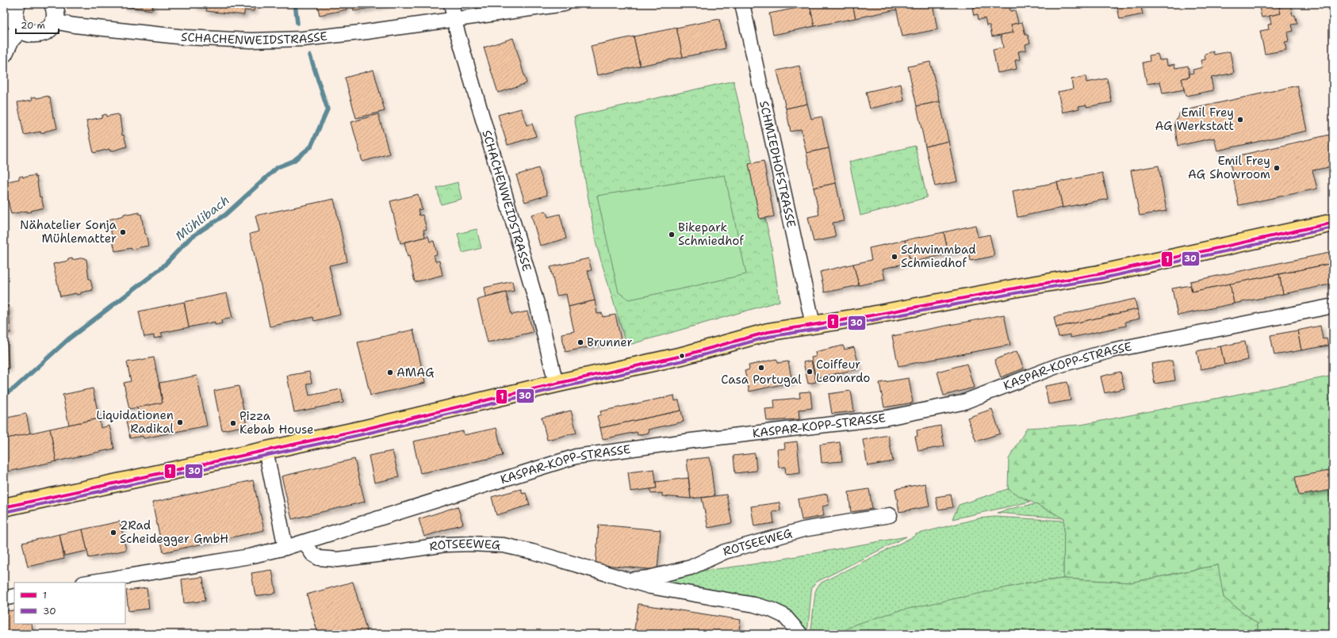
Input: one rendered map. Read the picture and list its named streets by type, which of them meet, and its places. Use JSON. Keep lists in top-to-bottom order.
{
  "streets": {
    "street": [
      "SCHACHENWEIDSTRASSE",
      "SCHMIEDHOFSTRASSE",
      "KASPAR-KOPP-STRASSE",
      "ROTSEEWEG"
    ]
  },
  "crossings": [
    ["KASPAR-KOPP-STRASSE", "ROTSEEWEG"]
  ],
  "water": ["Mühlibach"],
  "places": [
    "Emil Frey AG Werkstatt",
    "Emil Frey AG Showroom",
    "Nähatelier Sonja Mühlematter",
    "Bikepark Schmiedhof",
    "Schwimmbad Schmiedhof",
    "Brunner",
    "Casa Portugal",
    "Coiffeur Leonardo",
    "AMAG",
    "Liquidationen Radikal",
    "Pizza Kebab House",
    "2Rad Scheidegger GmbH"
  ],
  "lines": ["transit line 1", "transit line 30"],
  "legend": ["1", "30"],
  "scale_bar": "20 m"
}
